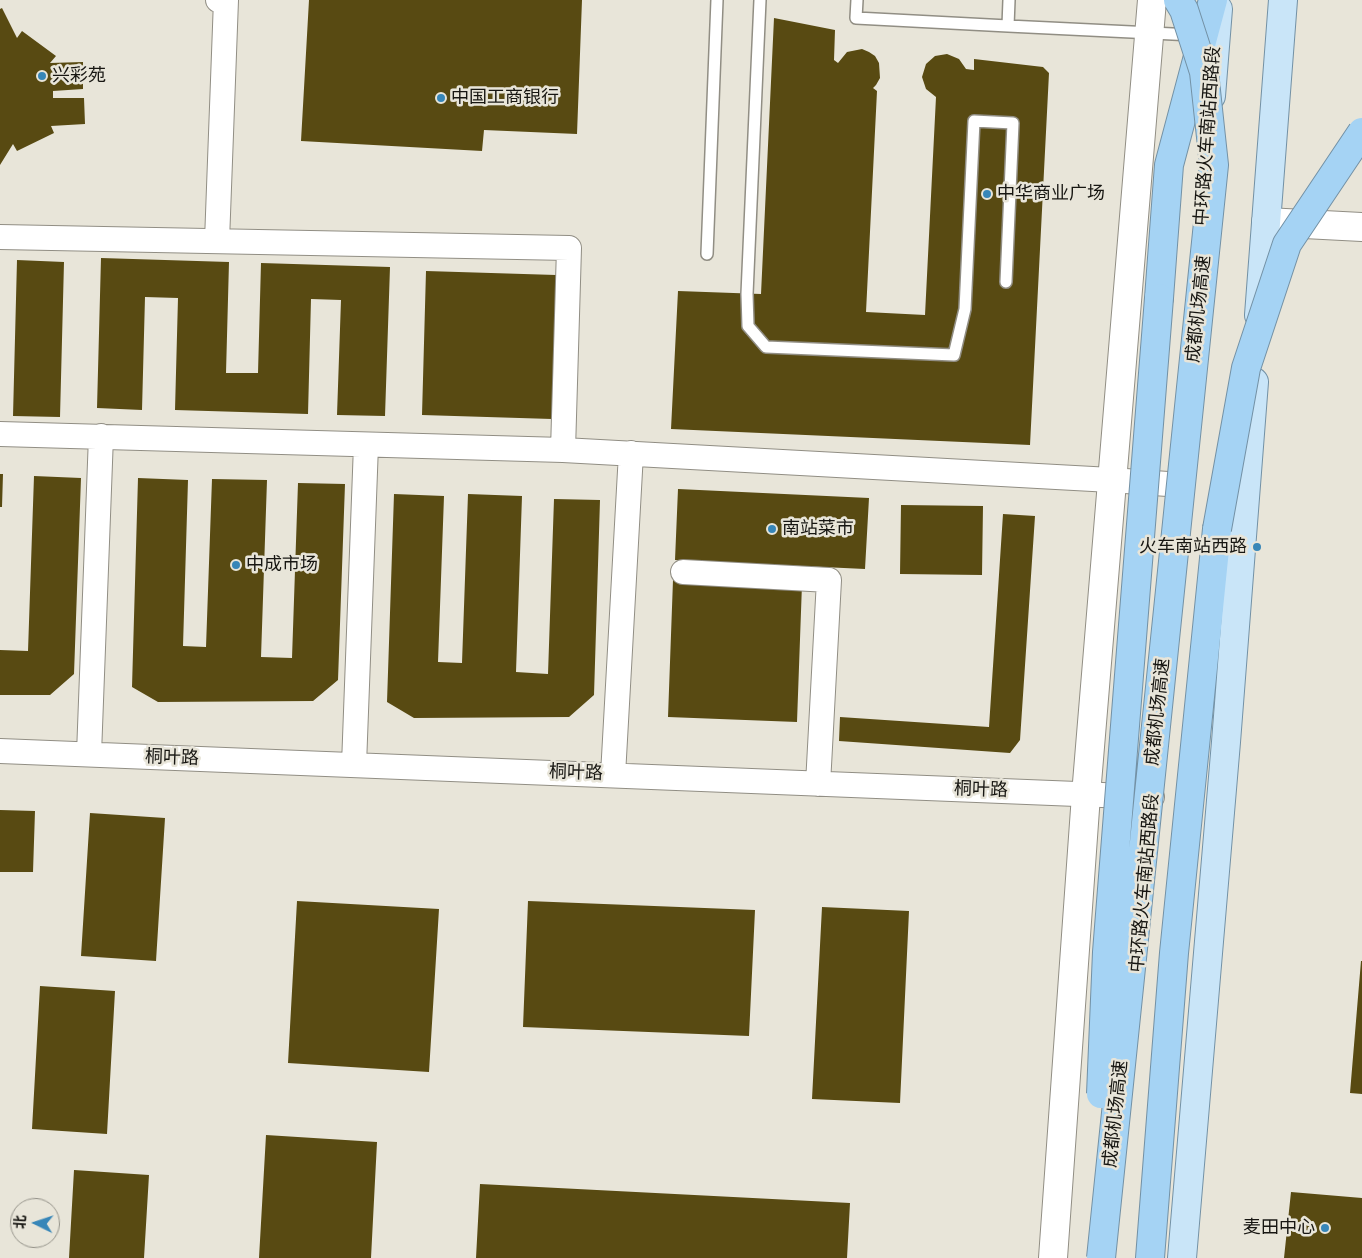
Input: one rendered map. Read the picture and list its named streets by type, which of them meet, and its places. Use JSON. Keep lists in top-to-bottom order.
{
  "streets": {
    "highway": ["成都机场高速"],
    "main road": ["中环路火车南站西路段"],
    "street": ["桐叶路"]
  },
  "crossings": [
    ["中环路火车南站西路段", "桐叶路"]
  ],
  "places": [
    "兴彩苑",
    "中国工商银行",
    "中华商业广场",
    "南站菜市",
    "火车南站西路",
    "中成市场",
    "麦田中心"
  ],
  "north": "left"
}
